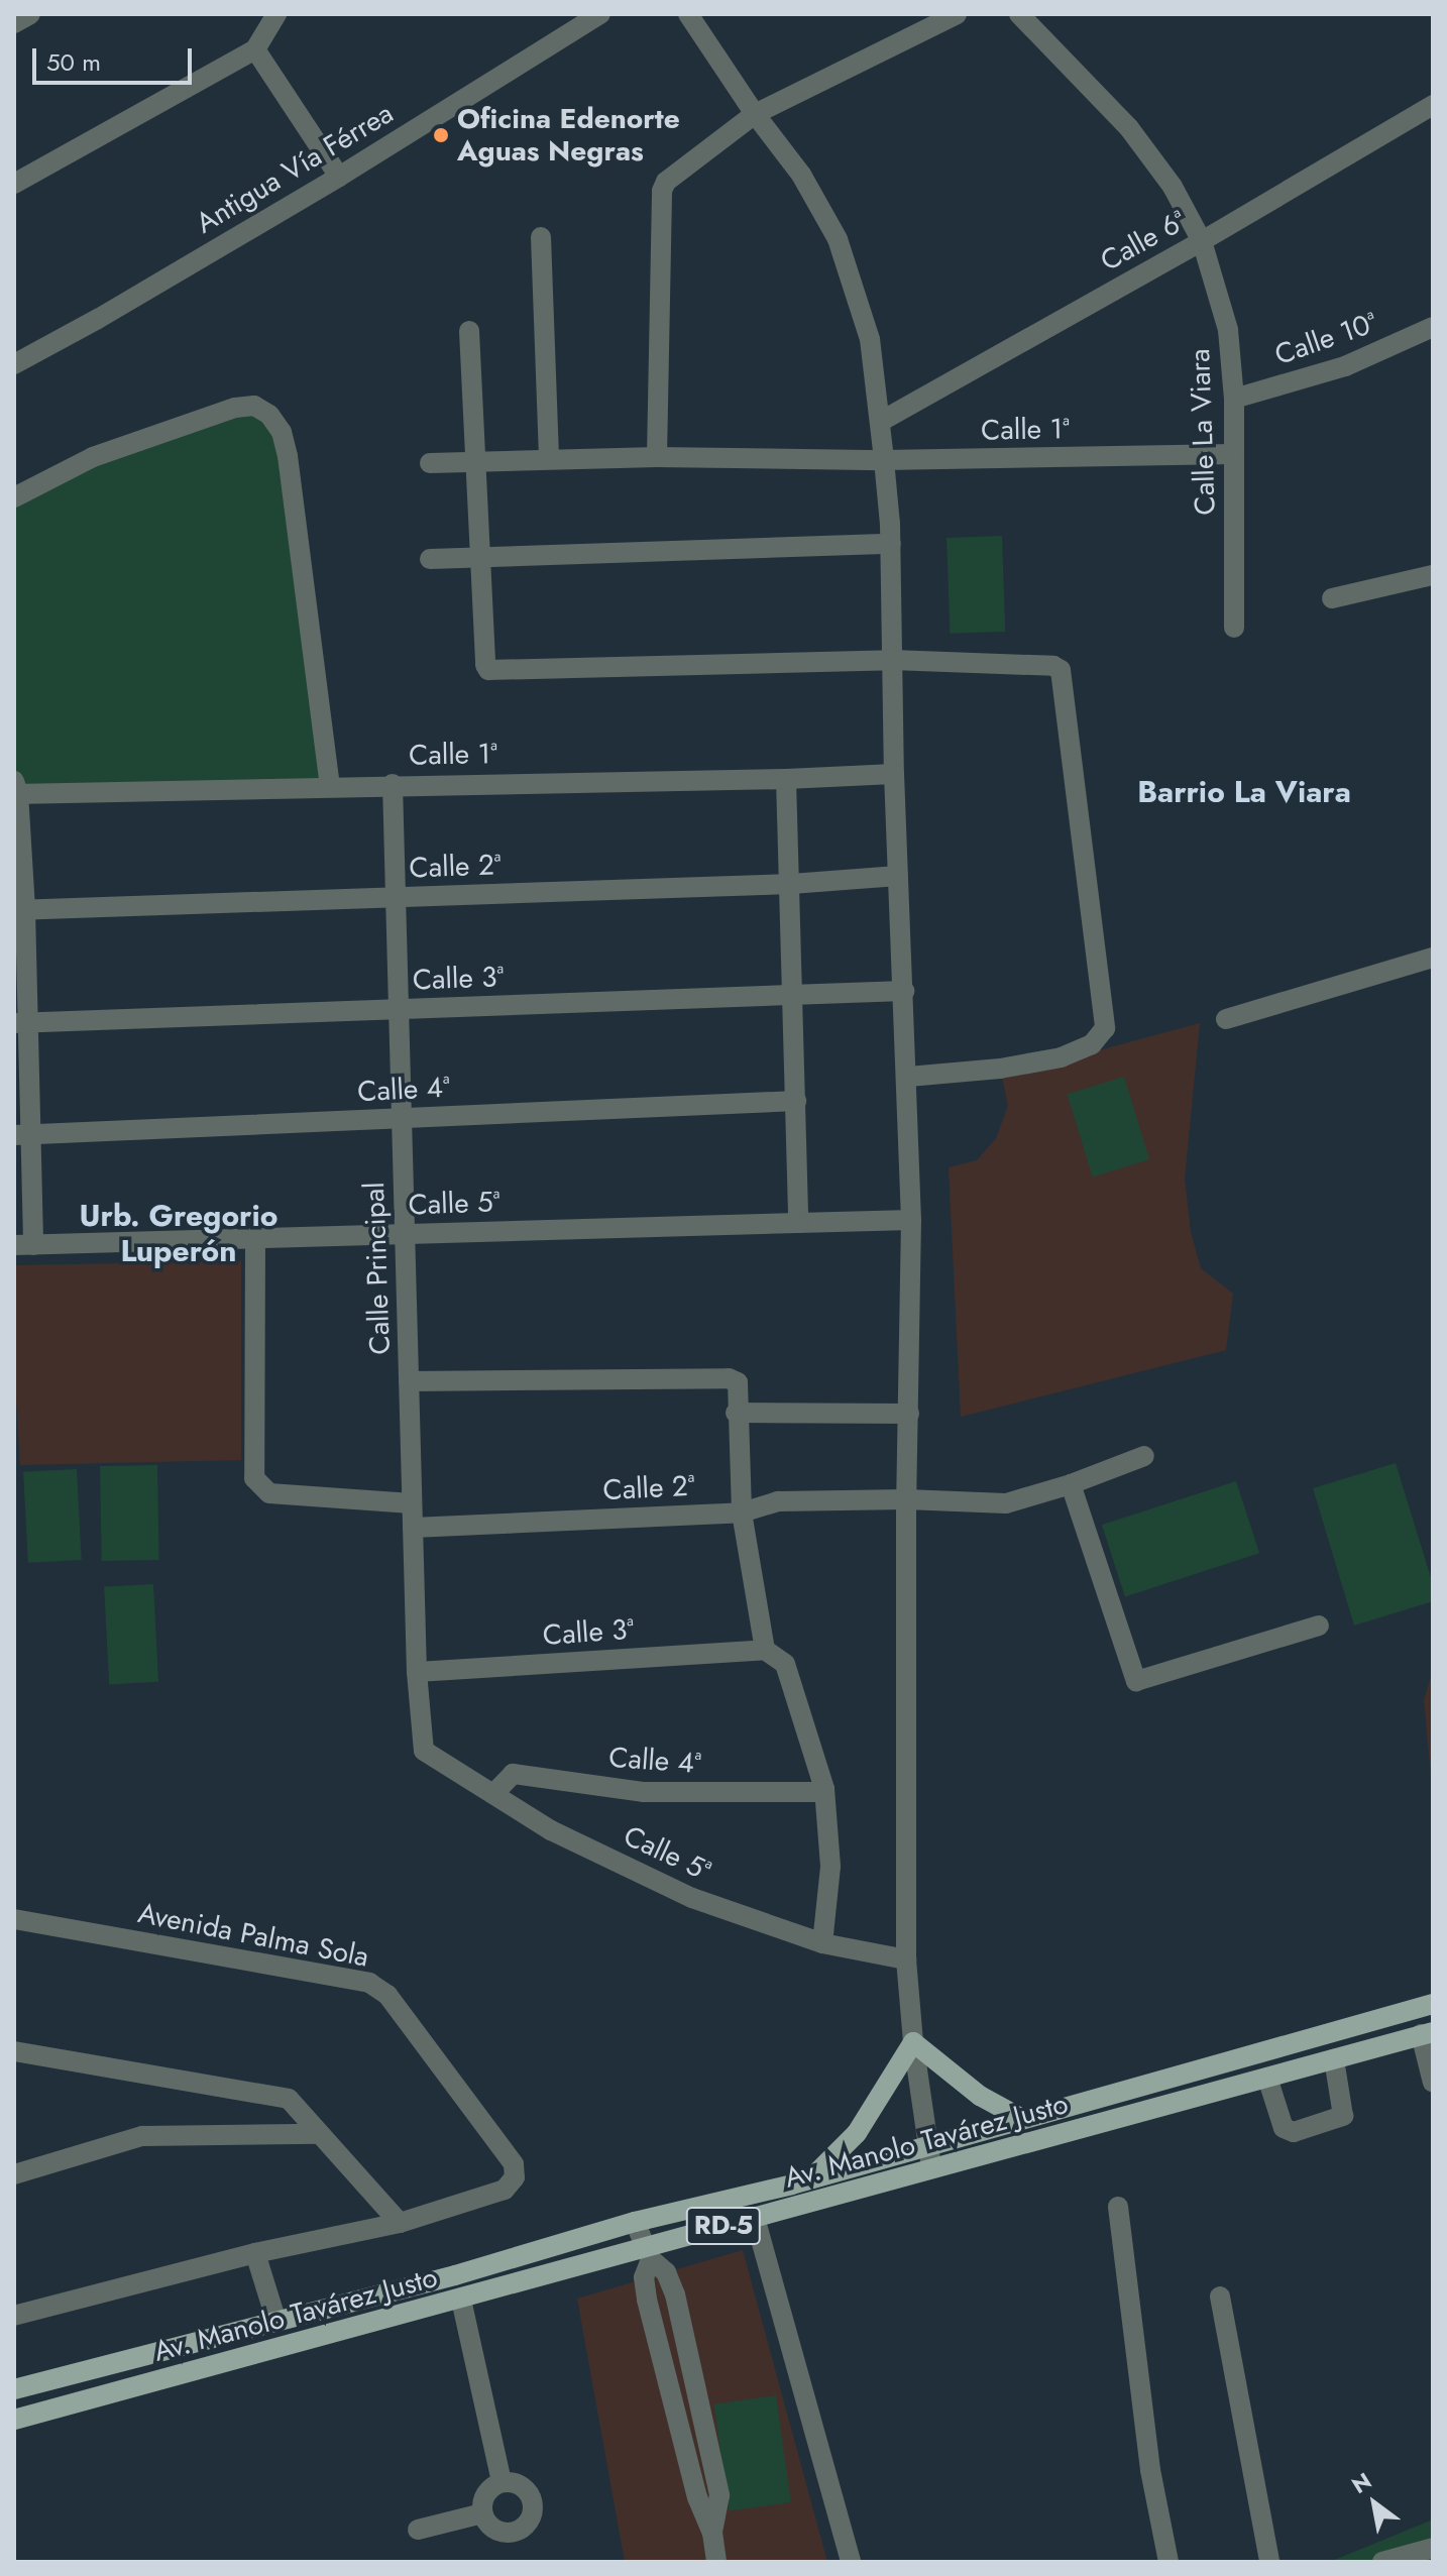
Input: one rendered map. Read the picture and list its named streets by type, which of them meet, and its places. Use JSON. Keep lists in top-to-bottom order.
{
  "streets": {
    "main road": ["Av. Manolo Tavárez Justo", "RD-5"],
    "street": [
      "Antigua Vía Férrea",
      "Calle 6ª",
      "Calle 10ª",
      "Calle 1ª",
      "Calle La Viara",
      "Calle 2ª",
      "Calle 3ª",
      "Calle 4ª",
      "Calle 5ª",
      "Calle Principal",
      "Avenida Palma Sola"
    ]
  },
  "crossings": [
    ["Calle 6ª", "Calle La Viara"],
    ["Calle 10ª", "Calle La Viara"],
    ["Calle 1ª", "Calle La Viara"],
    ["Calle 1ª", "Calle Principal"],
    ["Calle 2ª", "Calle Principal"],
    ["Calle 3ª", "Calle Principal"],
    ["Calle 4ª", "Calle 5ª"],
    ["Calle 4ª", "Calle Principal"],
    ["Calle 5ª", "Calle Principal"]
  ],
  "districts": ["Barrio La Viara", "Urb. Gregorio Luperón"],
  "places": ["Oficina Edenorte Aguas Negras"],
  "scale_bar": "50 m",
  "north": "top left"
}
